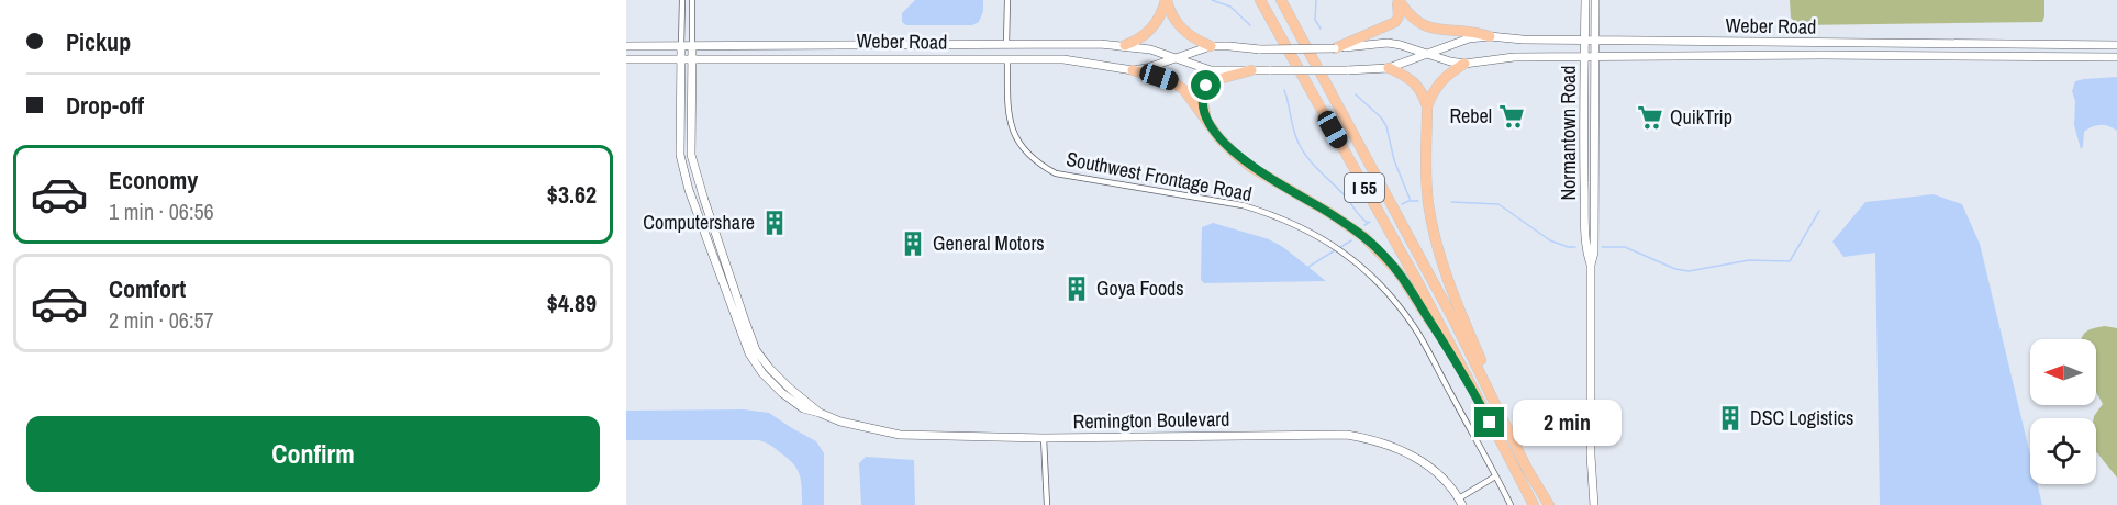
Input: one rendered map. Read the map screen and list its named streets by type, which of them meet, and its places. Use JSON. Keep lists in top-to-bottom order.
{
  "streets": {
    "highway": ["I 55"],
    "main road": ["Weber Road", "Normantown Road", "Remington Boulevard"],
    "street": ["Southwest Frontage Road"]
  },
  "crossings": [
    ["Weber Road", "Normantown Road"],
    ["Weber Road", "Southwest Frontage Road"],
    ["Weber Road", "Remington Boulevard"]
  ],
  "places": {
    "supermarket": ["Rebel", "QuikTrip"],
    "building": [
      "Computershare",
      "General Motors",
      "Goya Foods",
      "DSC Logistics"
    ]
  },
  "north": "left",
  "page": {
    "banner": ["Pickup", "Drop-off"],
    "list": [
      {
        "name": "Economy",
        "note": "1 min · 06:56",
        "value": "$3.62"
      },
      {
        "name": "Comfort",
        "note": "2 min · 06:57",
        "value": "$4.89"
      }
    ],
    "bubble": "2 min",
    "buttons": "Confirm"
  }
}
